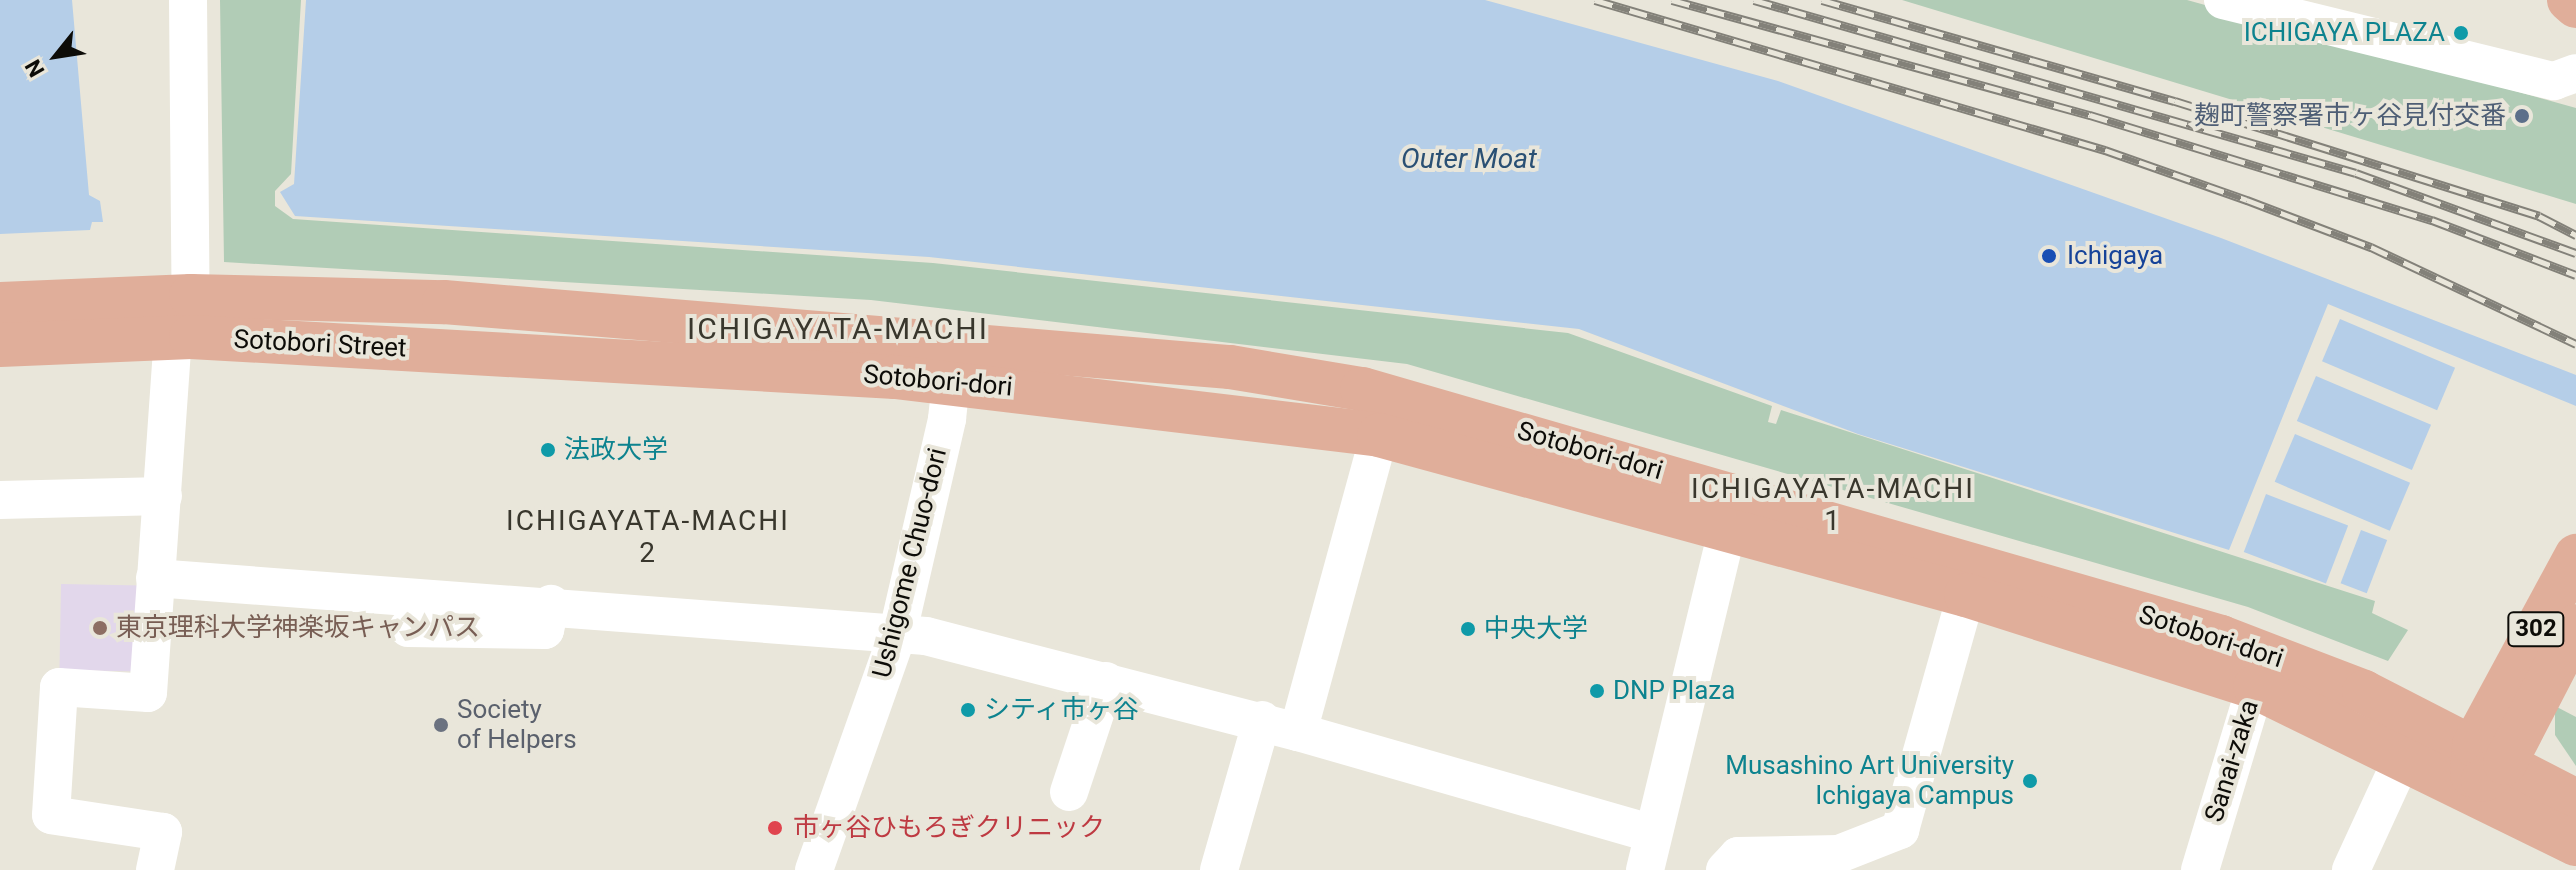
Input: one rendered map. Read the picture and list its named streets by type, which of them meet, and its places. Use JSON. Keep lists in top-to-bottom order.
{
  "streets": {
    "main road": ["Sotobori Street", "Sotobori-dori", "302"],
    "street": ["Ushigome Chuo-dori", "Sanai-zaka"]
  },
  "crossings": [
    ["Sotobori Street", "Sotobori-dori"],
    ["Sotobori Street", "Ushigome Chuo-dori"],
    ["Sotobori-dori", "Ushigome Chuo-dori"],
    ["Sotobori-dori", "302"],
    ["Sotobori-dori", "Sanai-zaka"]
  ],
  "districts": ["ICHIGAYATA-MACHI", "ICHIGAYATA-MACHI 1", "ICHIGAYATA-MACHI 2"],
  "water": ["Outer Moat"],
  "places": [
    "ICHIGAYA PLAZA",
    "麹町警察署市ヶ谷見付交番",
    "Ichigaya",
    "法政大学",
    "東京理科大学神楽坂キャンパス",
    "中央大学",
    "DNP Plaza",
    "シティ市ヶ谷",
    "Society of Helpers",
    "Musashino Art University Ichigaya Campus",
    "市ヶ谷ひもろぎクリニック"
  ],
  "north": "bottom left"
}
